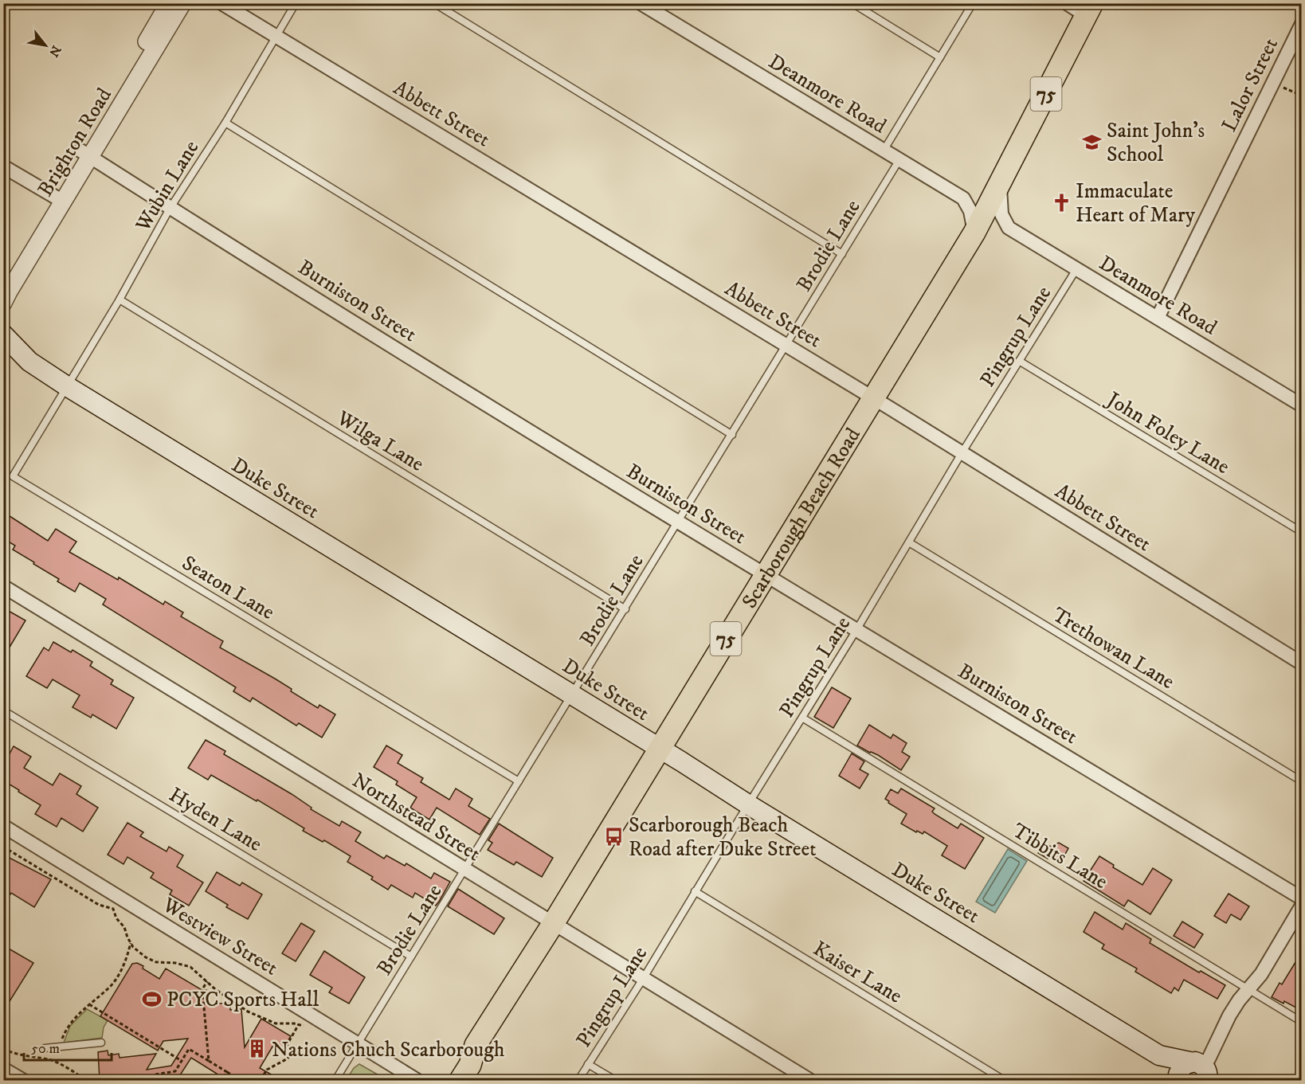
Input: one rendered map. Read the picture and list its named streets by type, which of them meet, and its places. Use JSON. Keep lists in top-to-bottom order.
{
  "streets": {
    "main road": ["75", "Duke Street", "Scarborough Beach Road"],
    "street": [
      "Lalor Street",
      "Deanmore Road",
      "Abbett Street",
      "Brighton Road",
      "Burniston Street",
      "Northstead Street",
      "Westview Street"
    ],
    "lane": [
      "Wubin Lane",
      "Brodie Lane",
      "Pingrup Lane",
      "John Foley Lane",
      "Wilga Lane",
      "Seaton Lane",
      "Trethowan Lane",
      "Hyden Lane",
      "Tibbits Lane",
      "Kaiser Lane"
    ]
  },
  "crossings": [
    ["Lalor Street", "Deanmore Road"],
    ["Deanmore Road", "Brodie Lane"],
    ["Deanmore Road", "Pingrup Lane"],
    ["Deanmore Road", "Scarborough Beach Road"],
    ["Abbett Street", "Wubin Lane"],
    ["Abbett Street", "Brodie Lane"],
    ["Abbett Street", "Pingrup Lane"],
    ["Abbett Street", "Scarborough Beach Road"],
    ["Brighton Road", "Burniston Street"],
    ["Wubin Lane", "Burniston Street"],
    ["Wubin Lane", "Wilga Lane"],
    ["Wubin Lane", "Duke Street"],
    ["Wubin Lane", "Seaton Lane"],
    ["Brodie Lane", "Burniston Street"],
    ["Brodie Lane", "Wilga Lane"],
    ["Brodie Lane", "Duke Street"],
    ["Brodie Lane", "Seaton Lane"],
    ["Brodie Lane", "Northstead Street"],
    ["Brodie Lane", "Hyden Lane"],
    ["Brodie Lane", "Westview Street"],
    ["Burniston Street", "Pingrup Lane"],
    ["Burniston Street", "Scarborough Beach Road"],
    ["Pingrup Lane", "John Foley Lane"],
    ["Pingrup Lane", "Duke Street"],
    ["Pingrup Lane", "Trethowan Lane"],
    ["Pingrup Lane", "Northstead Street"],
    ["Pingrup Lane", "Tibbits Lane"],
    ["Pingrup Lane", "Kaiser Lane"],
    ["Duke Street", "Scarborough Beach Road"],
    ["Duke Street", "Seaton Lane"],
    ["Scarborough Beach Road", "Northstead Street"]
  ],
  "places": {
    "school or university": ["Saint John’s School"],
    "church": ["Immaculate Heart of Mary"],
    "bus stop": ["Scarborough Beach Road after Duke Street"],
    "sports": ["PCYC Sports Hall"],
    "building": ["Nations Chuch Scarborough"]
  },
  "scale_bar": "50 m",
  "north": "bottom right"
}
